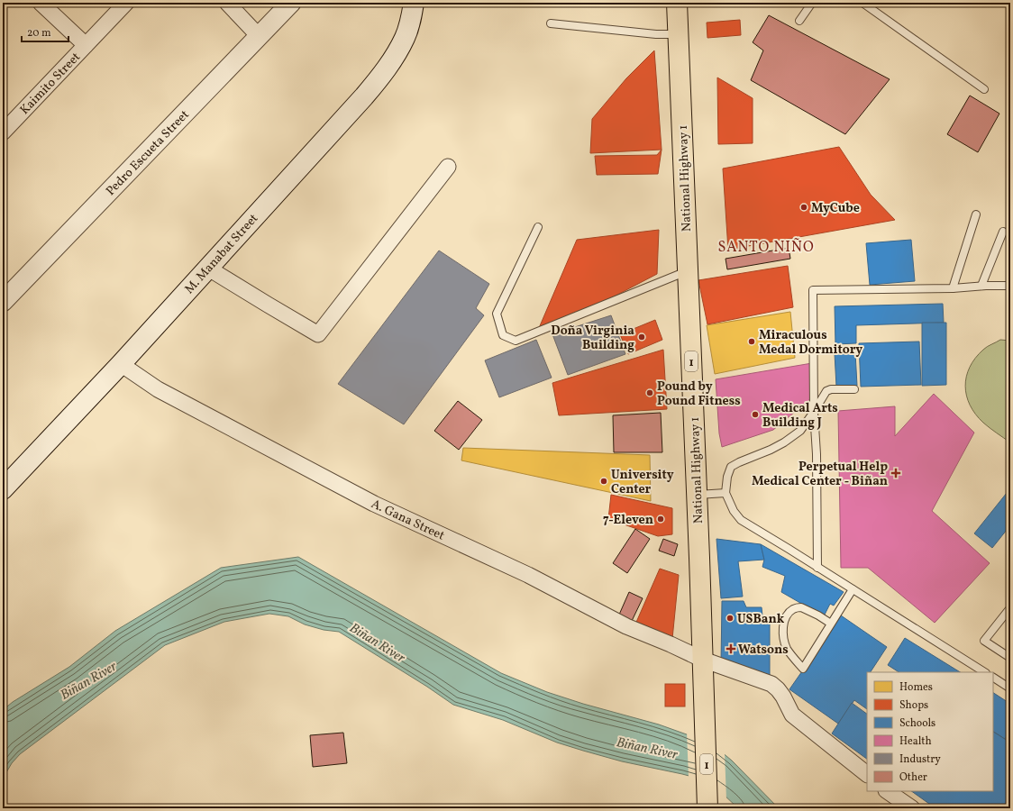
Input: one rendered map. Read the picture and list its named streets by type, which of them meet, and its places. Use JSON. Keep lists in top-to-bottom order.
{
  "streets": {
    "highway": ["National Highway 1", "1"],
    "main road": ["M. Manabat Street"],
    "street": ["Kaimito Street", "Pedro Escueta Street", "A. Gana Street"]
  },
  "crossings": [
    ["National Highway 1", "A. Gana Street"],
    ["M. Manabat Street", "A. Gana Street"]
  ],
  "districts": ["SANTO NIÑO"],
  "water": ["Biñan River"],
  "places": {
    "other": [
      "MyCube",
      "Doña Virginia Building",
      "Miraculous Medal Dormitory",
      "Pound by Pound Fitness",
      "Medical Arts Building J",
      "University Center",
      "7-Eleven",
      "USBank"
    ],
    "health": ["Perpetual Help Medical Center - Biñan", "Watsons"]
  },
  "legend": [
    "Homes",
    "Shops",
    "Schools",
    "Health",
    "Industry",
    "Other"
  ],
  "scale_bar": "20 m"
}
